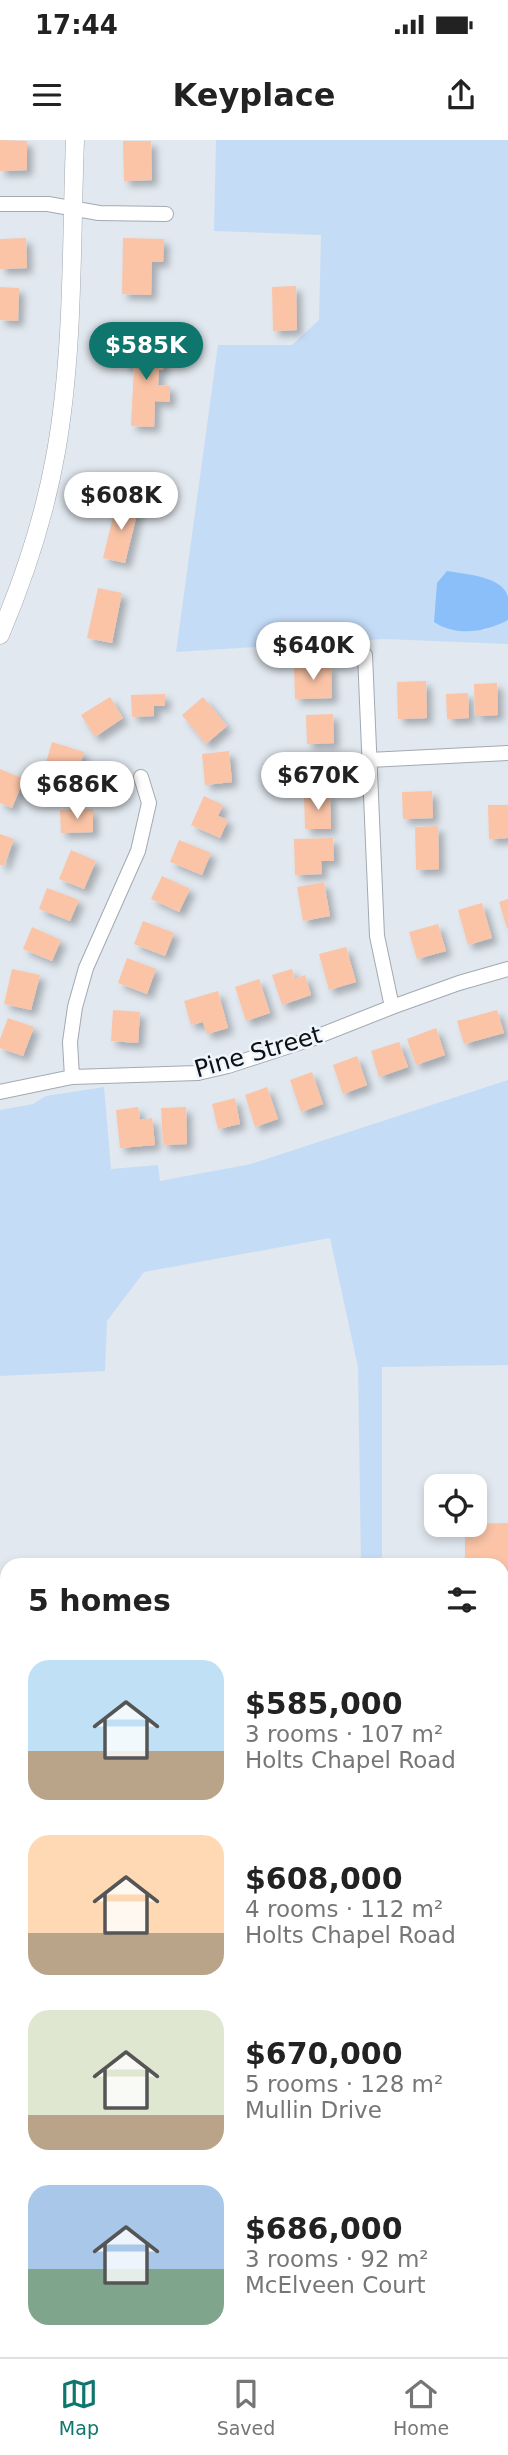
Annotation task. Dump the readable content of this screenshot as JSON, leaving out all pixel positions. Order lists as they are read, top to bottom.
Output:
{
  "streets": {
    "street": ["Pine Street"]
  },
  "page": {
    "status": "17:44",
    "header": "Keyplace",
    "price": [
      "$585K",
      "$608K",
      "$640K",
      "$670K",
      "$686K"
    ],
    "heading": "5 homes",
    "list": [
      {
        "name": "$585,000",
        "note": "3 rooms · 107 m² · Holts Chapel Road"
      },
      {
        "name": "$608,000",
        "note": "4 rooms · 112 m² · Holts Chapel Road"
      },
      {
        "name": "$670,000",
        "note": "5 rooms · 128 m² · Mullin Drive"
      },
      {
        "name": "$686,000",
        "note": "3 rooms · 92 m² · McElveen Court"
      }
    ],
    "tabs": ["Map", "Saved", "Home"]
  }
}
